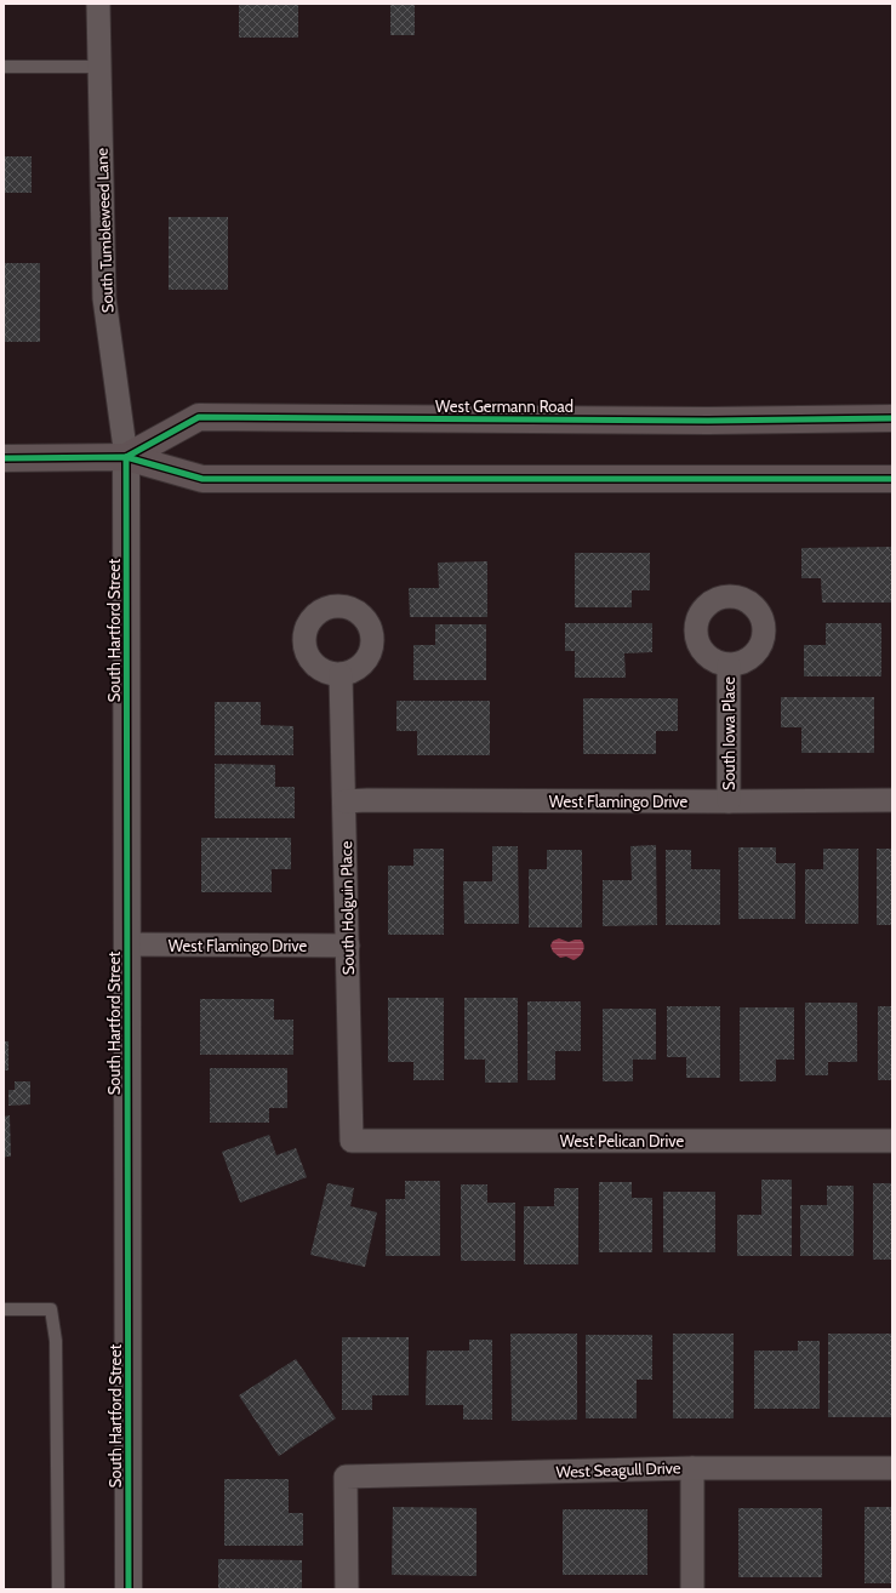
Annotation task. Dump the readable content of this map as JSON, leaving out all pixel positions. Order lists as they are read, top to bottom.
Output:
{
  "streets": {
    "main road": ["West Germann Road"],
    "street": [
      "South Tumbleweed Lane",
      "South Hartford Street",
      "South Iowa Place",
      "West Flamingo Drive",
      "South Holguin Place",
      "West Pelican Drive",
      "West Seagull Drive"
    ]
  },
  "crossings": [
    ["South Tumbleweed Lane", "West Germann Road"],
    ["South Tumbleweed Lane", "South Hartford Street"],
    ["West Germann Road", "South Hartford Street"],
    ["South Hartford Street", "West Flamingo Drive"],
    ["South Iowa Place", "West Flamingo Drive"],
    ["West Flamingo Drive", "South Holguin Place"],
    ["South Holguin Place", "West Pelican Drive"]
  ]
}
